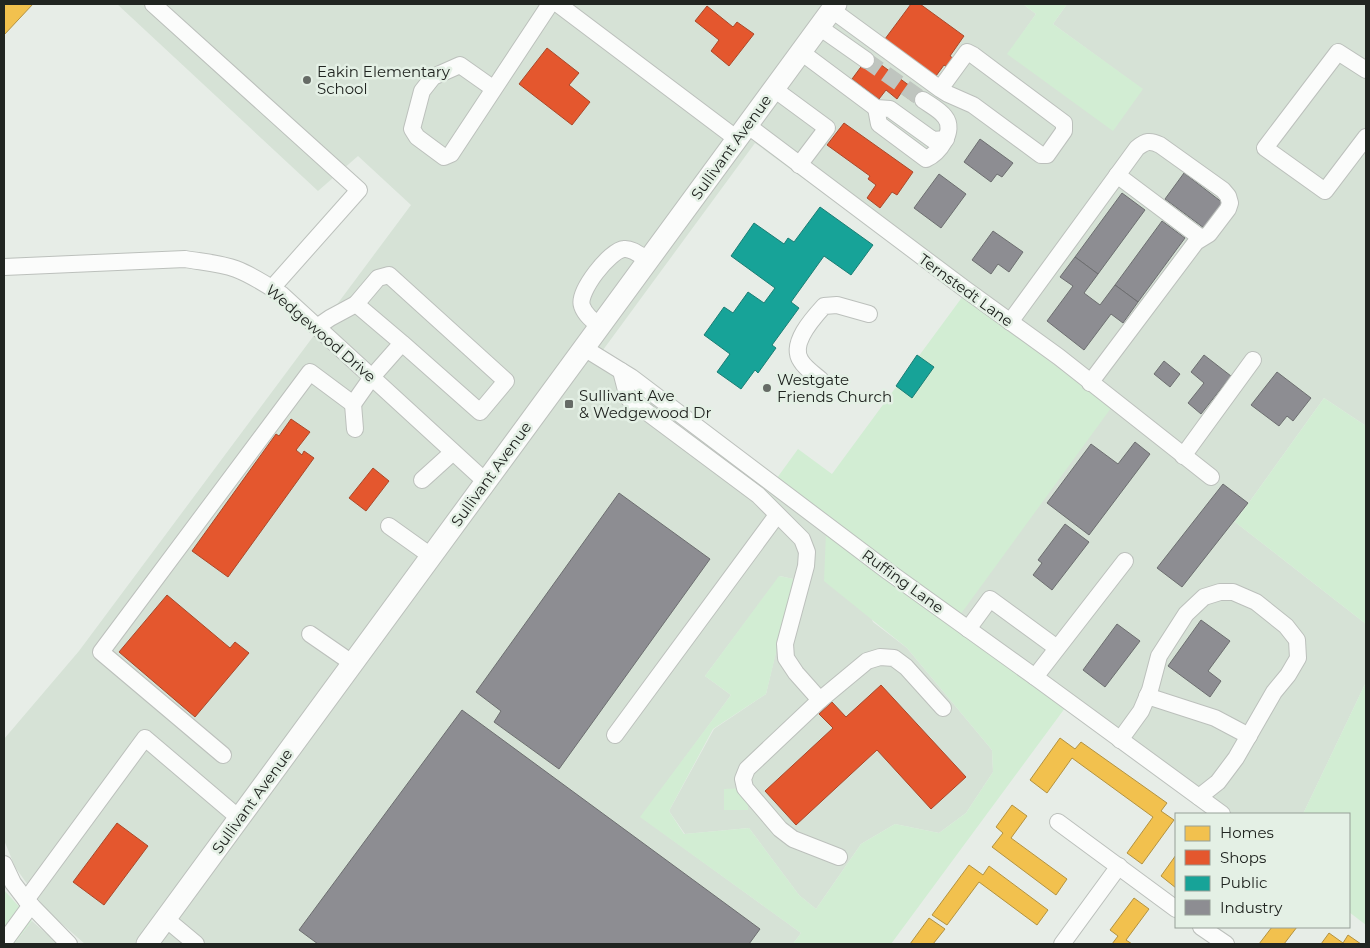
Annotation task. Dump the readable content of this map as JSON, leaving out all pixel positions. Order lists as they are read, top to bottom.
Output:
{
  "streets": {
    "main road": ["Sullivant Avenue"],
    "street": ["Ternstedt Lane", "Wedgewood Drive", "Ruffing Lane"]
  },
  "crossings": [
    ["Sullivant Avenue", "Ternstedt Lane"],
    ["Sullivant Avenue", "Wedgewood Drive"],
    ["Sullivant Avenue", "Ruffing Lane"]
  ],
  "places": {
    "other": ["Eakin Elementary School", "Westgate Friends Church"],
    "transit": ["Sullivant Ave & Wedgewood Dr"]
  },
  "legend": [
    "Homes",
    "Shops",
    "Public",
    "Industry"
  ]
}
